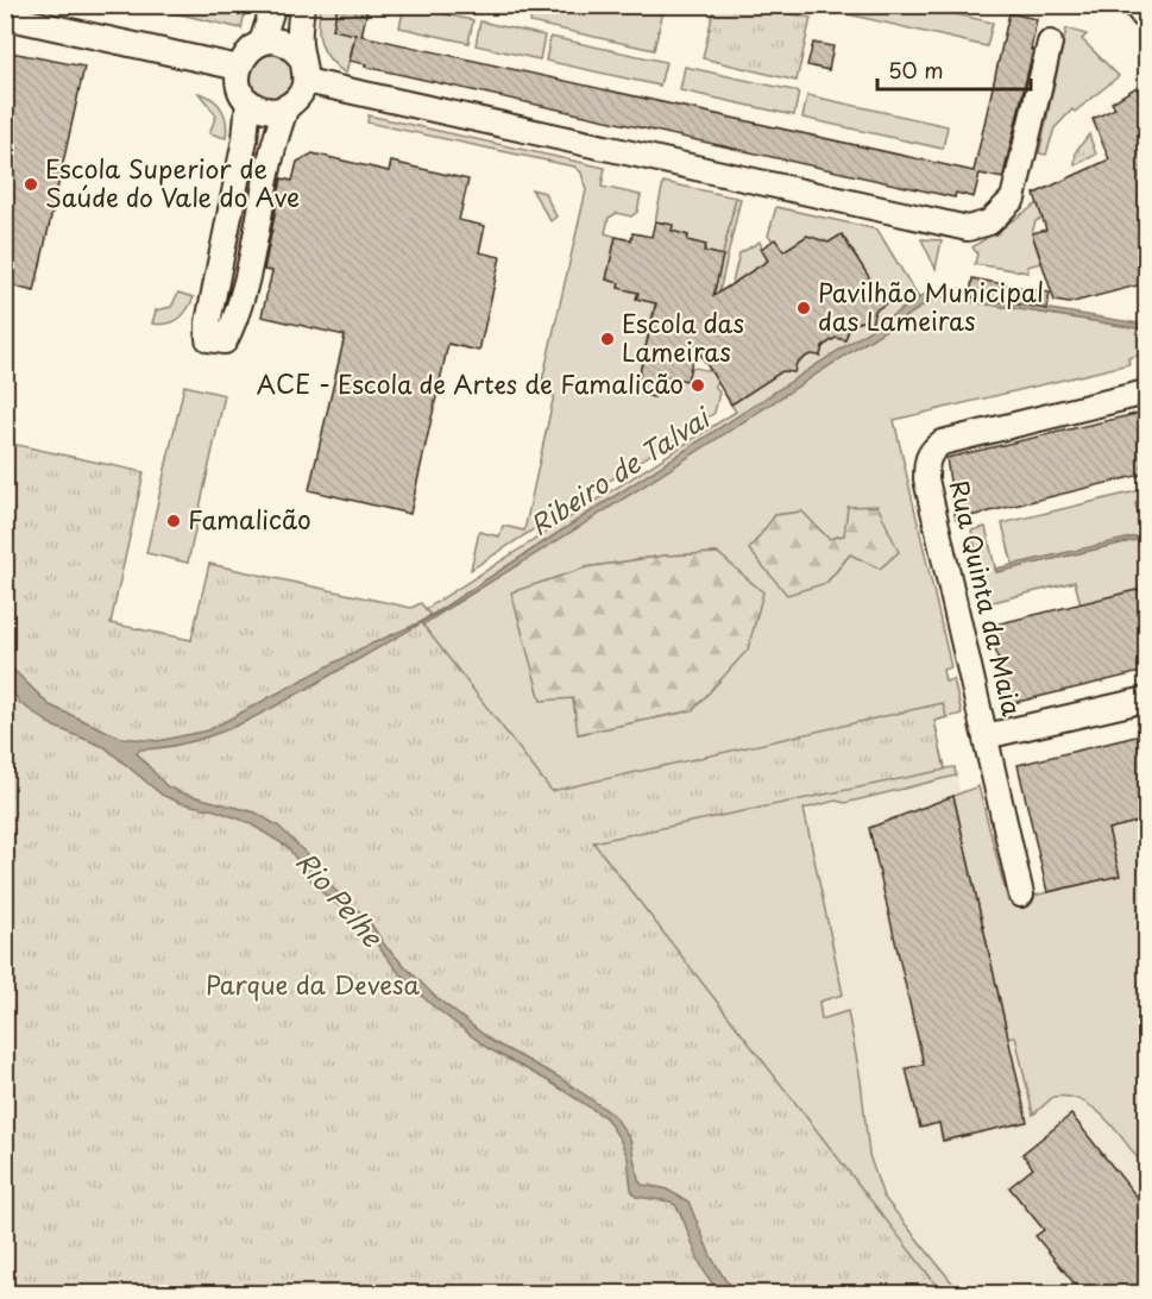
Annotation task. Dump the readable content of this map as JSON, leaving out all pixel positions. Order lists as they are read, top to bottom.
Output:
{
  "streets": {
    "street": ["Rua Quinta da Maia"]
  },
  "water": ["Ribeiro de Talvai", "Rio Pelhe"],
  "parks": ["Parque da Devesa"],
  "places": [
    "Escola Superior de Saúde do Vale do Ave",
    "Pavilhão Municipal das Lameiras",
    "Escola das Lameiras",
    "ACE - Escola de Artes de Famalicão",
    "Famalicão"
  ],
  "scale_bar": "50 m"
}
